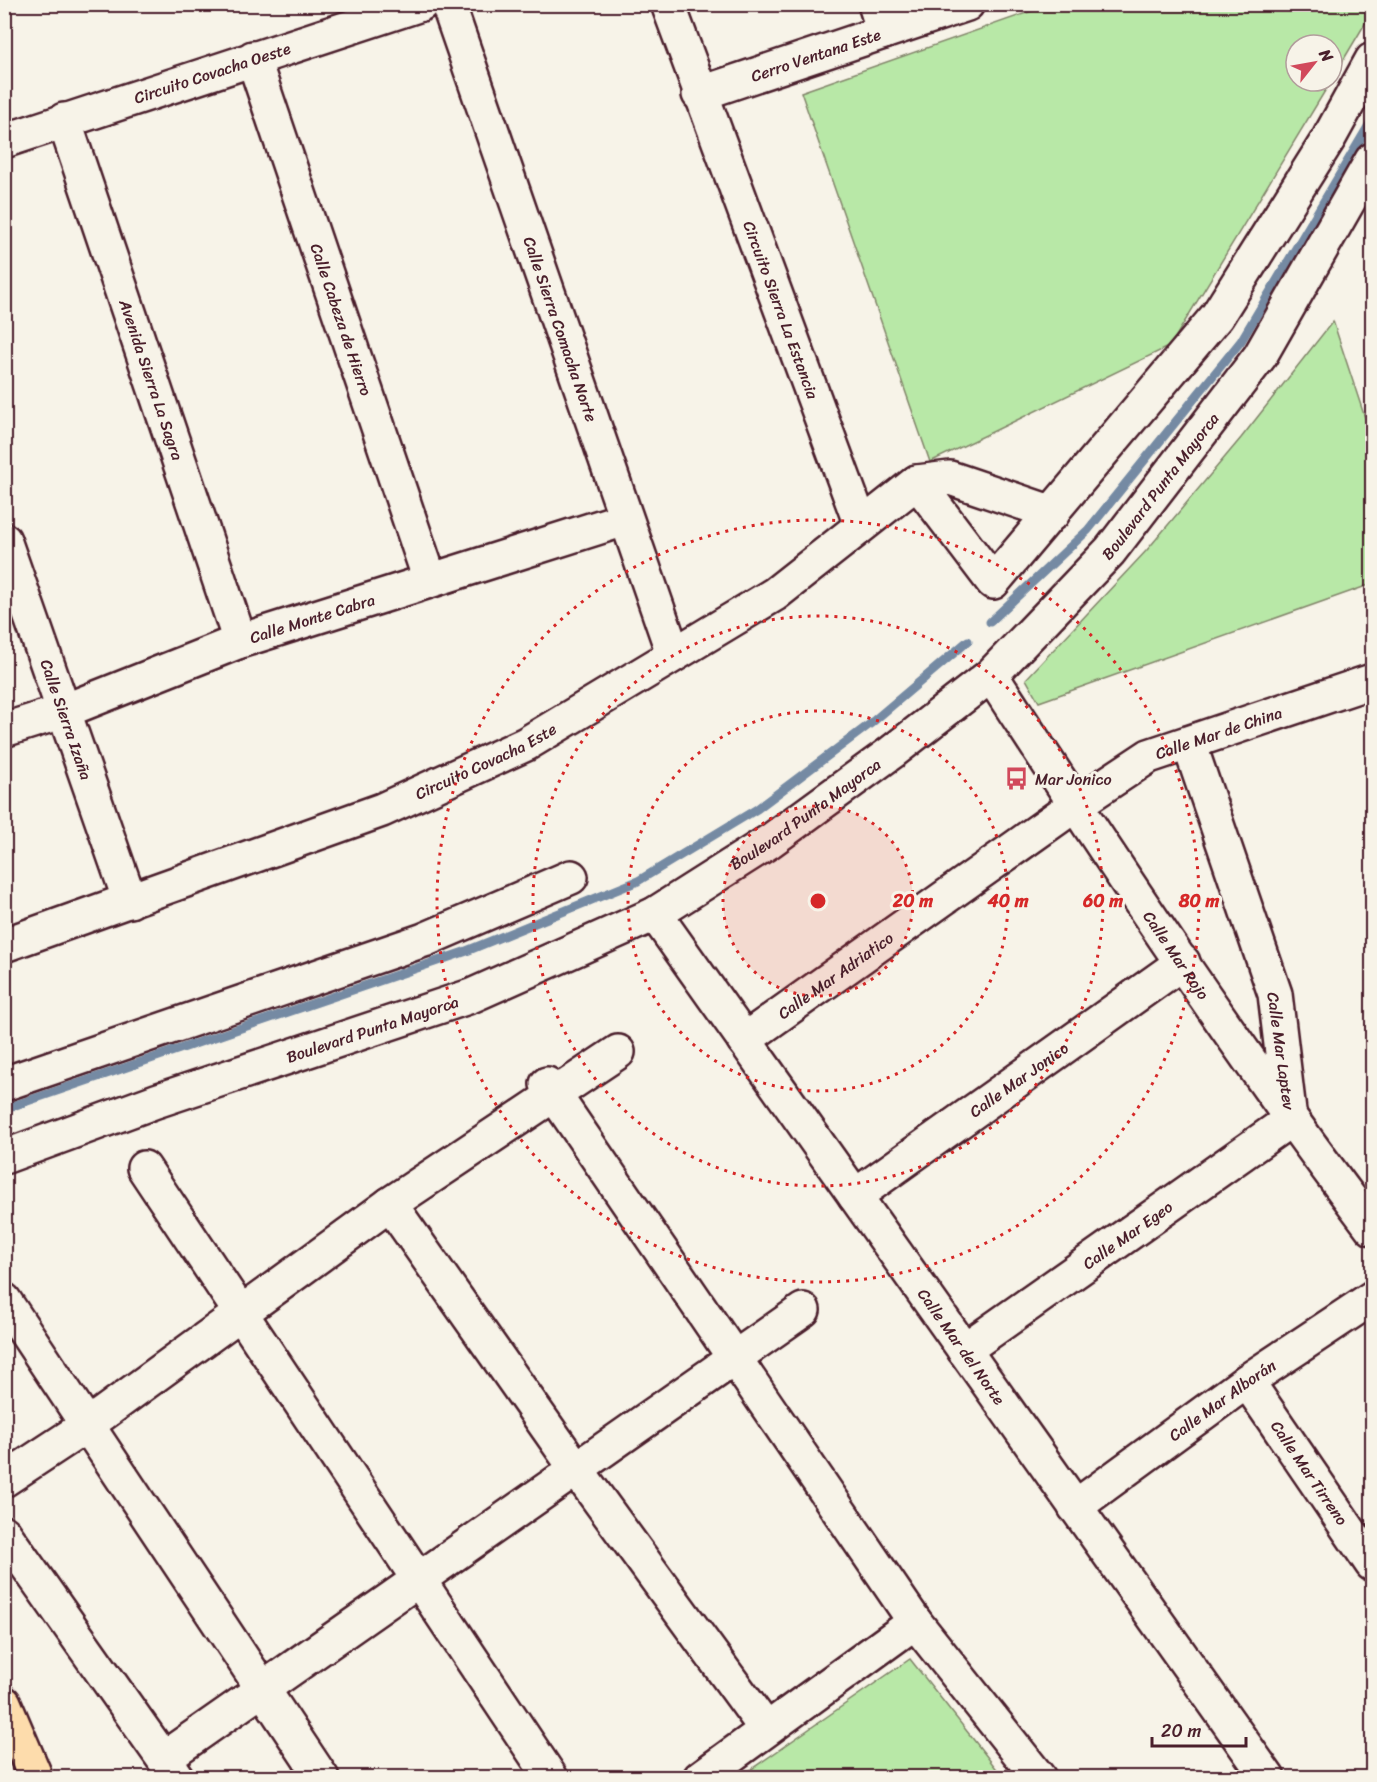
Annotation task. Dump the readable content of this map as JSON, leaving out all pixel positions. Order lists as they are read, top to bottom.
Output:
{
  "streets": {
    "street": [
      "Cerro Ventana Este",
      "Circuito Covacha Oeste",
      "Circuito Sierra La Estancia",
      "Calle Cabeza de Hierro",
      "Calle Sierra Comacha Norte",
      "Avenida Sierra La Sagra",
      "Boulevard Punta Mayorca",
      "Calle Monte Cabra",
      "Calle Sierra Izaña",
      "Calle Mar de China",
      "Circuito Covacha Este",
      "Calle Mar Rojo",
      "Calle Mar Adriatico",
      "Calle Mar Laptev",
      "Calle Mar Jonico",
      "Calle Mar Egeo",
      "Calle Mar del Norte",
      "Calle Mar Alborán",
      "Calle Mar Tirreno"
    ]
  },
  "crossings": [
    ["Cerro Ventana Este", "Circuito Sierra La Estancia"],
    ["Circuito Covacha Oeste", "Calle Cabeza de Hierro"],
    ["Circuito Covacha Oeste", "Avenida Sierra La Sagra"],
    ["Circuito Sierra La Estancia", "Circuito Covacha Este"],
    ["Calle Cabeza de Hierro", "Calle Monte Cabra"],
    ["Calle Sierra Comacha Norte", "Calle Monte Cabra"],
    ["Calle Sierra Comacha Norte", "Circuito Covacha Este"],
    ["Avenida Sierra La Sagra", "Calle Monte Cabra"],
    ["Boulevard Punta Mayorca", "Calle Mar Rojo"],
    ["Boulevard Punta Mayorca", "Calle Mar del Norte"],
    ["Calle Monte Cabra", "Calle Sierra Izaña"],
    ["Calle Sierra Izaña", "Circuito Covacha Este"],
    ["Calle Mar de China", "Calle Mar Rojo"],
    ["Calle Mar de China", "Calle Mar Adriatico"],
    ["Calle Mar de China", "Calle Mar Laptev"],
    ["Calle Mar Rojo", "Calle Mar Adriatico"],
    ["Calle Mar Rojo", "Calle Mar Laptev"],
    ["Calle Mar Rojo", "Calle Mar Jonico"],
    ["Calle Mar Rojo", "Calle Mar Egeo"],
    ["Calle Mar Adriatico", "Calle Mar del Norte"],
    ["Calle Mar Laptev", "Calle Mar Egeo"],
    ["Calle Mar Jonico", "Calle Mar del Norte"],
    ["Calle Mar Egeo", "Calle Mar del Norte"],
    ["Calle Mar del Norte", "Calle Mar Alborán"],
    ["Calle Mar Alborán", "Calle Mar Tirreno"]
  ],
  "places": {
    "bus stop": ["Mar Jonico"]
  },
  "scale_bar": "20 m",
  "north": "top right",
  "rings": [
    "20 m",
    "40 m",
    "60 m",
    "80 m"
  ]
}
